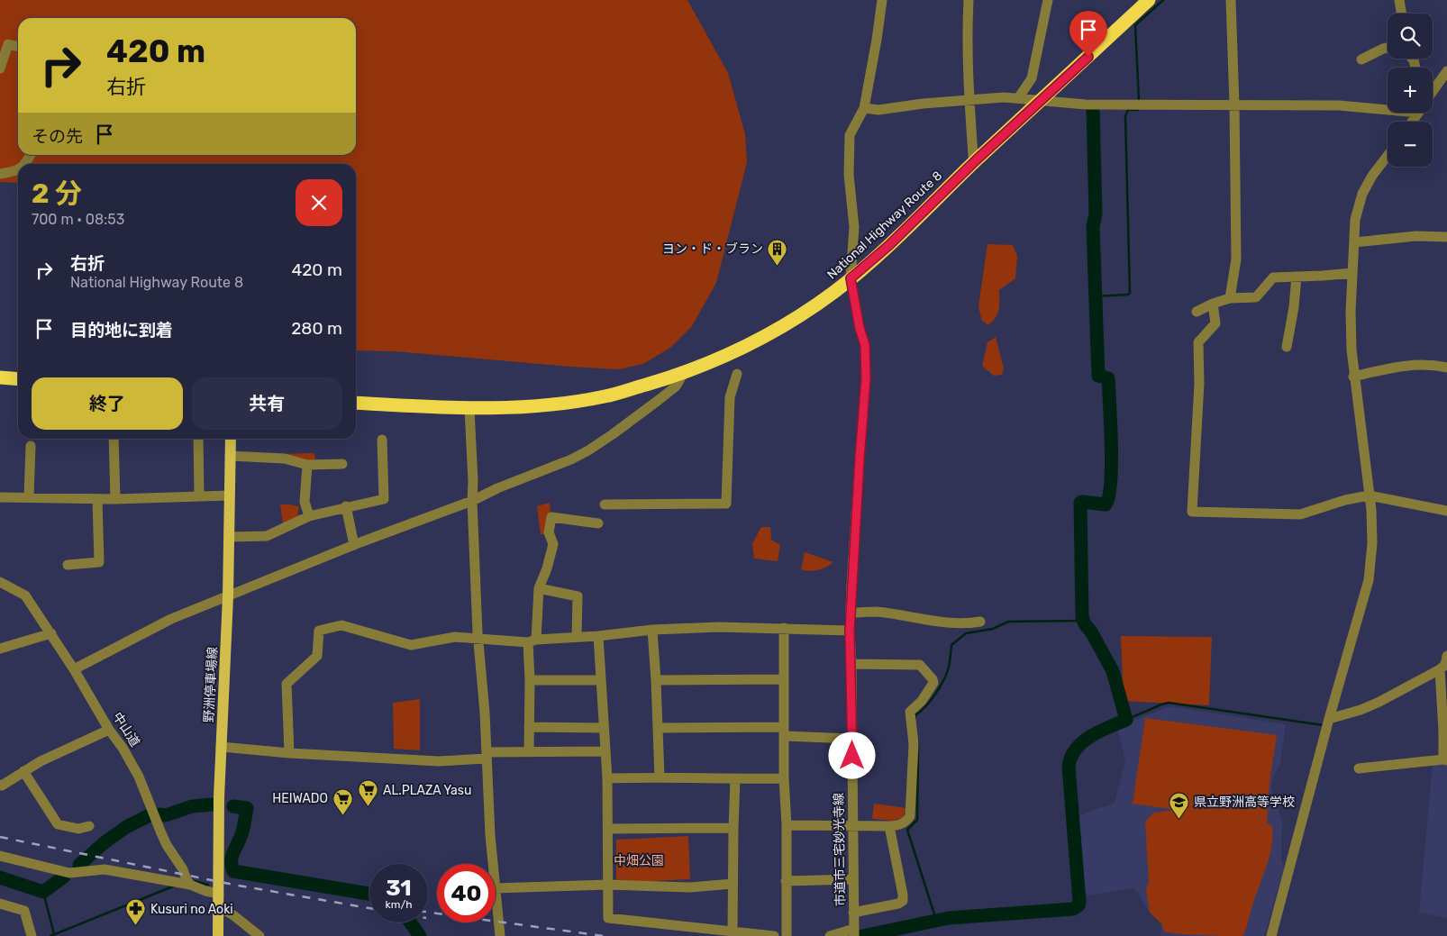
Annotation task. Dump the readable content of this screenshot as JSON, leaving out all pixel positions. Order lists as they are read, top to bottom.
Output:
{
  "streets": {
    "highway": ["National Highway Route 8"],
    "main road": ["野洲停車場線"],
    "street": ["中山道", "市道市三宅妙光寺線"]
  },
  "crossings": [
    ["National Highway Route 8", "市道市三宅妙光寺線"]
  ],
  "parks": ["中畑公園"],
  "places": {
    "building": ["ヨン・ド・ブラン"],
    "supermarket": ["AL.PLAZA Yasu", "HEIWADO"],
    "school or university": ["県立野洲高等学校"],
    "pharmacy": ["Kusuri no Aoki"]
  },
  "page": {
    "map_buttons": ["+", "−"],
    "turn": ["420 m", "右折"],
    "then": "その先",
    "heading": ["2 分", "700 m · 08:53"],
    "list": [
      {
        "name": "右折",
        "note": "National Highway Route 8",
        "value": "420 m"
      },
      {
        "name": "目的地に到着",
        "value": "280 m"
      }
    ],
    "buttons": ["終了", "共有"],
    "speed": "31 km/h",
    "limit": "40"
  }
}
